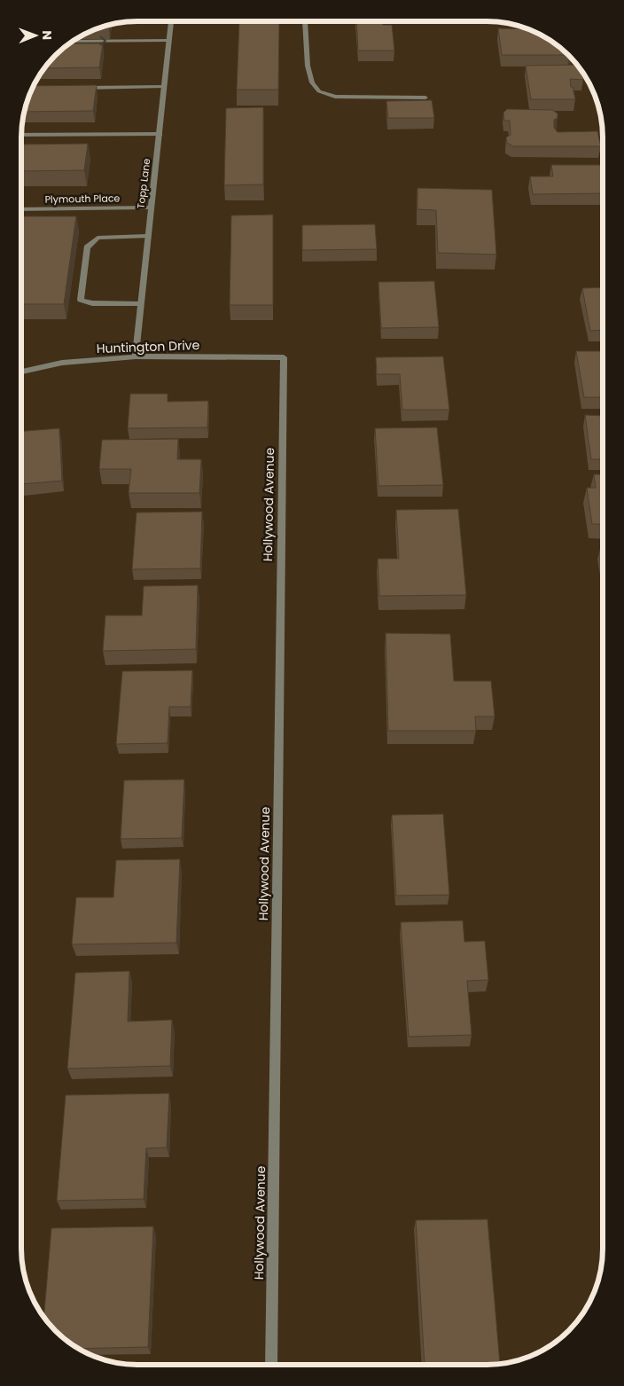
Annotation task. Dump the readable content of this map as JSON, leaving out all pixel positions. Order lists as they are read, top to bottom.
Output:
{
  "streets": {
    "street": [
      "Topp Lane",
      "Plymouth Place",
      "Huntington Drive",
      "Hollywood Avenue"
    ]
  },
  "crossings": [
    ["Topp Lane", "Plymouth Place"],
    ["Topp Lane", "Huntington Drive"],
    ["Huntington Drive", "Hollywood Avenue"]
  ],
  "north": "right"
}
